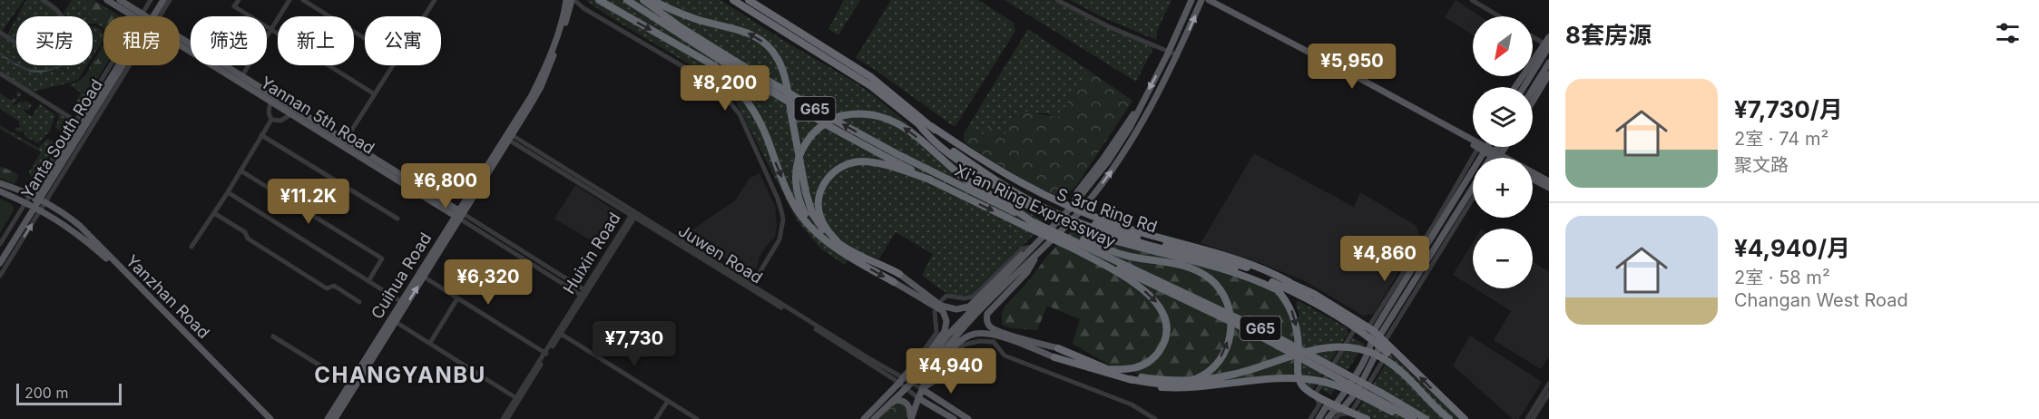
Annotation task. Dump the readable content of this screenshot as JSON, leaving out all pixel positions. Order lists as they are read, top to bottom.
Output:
{
  "streets": {
    "highway": ["G65", "Xi'an Ring Expressway", "S 3rd Ring Rd"],
    "main road": [
      "Yannan 5th Road",
      "Yanta South Road",
      "Cuihua Road",
      "Yanzhan Road"
    ],
    "street": ["Huixin Road", "Juwen Road"]
  },
  "crossings": [
    ["G65", "Xi'an Ring Expressway"],
    ["Yannan 5th Road", "Huixin Road"],
    ["Yannan 5th Road", "Cuihua Road"],
    ["Yanta South Road", "Yanzhan Road"],
    ["Huixin Road", "Juwen Road"],
    ["Juwen Road", "Cuihua Road"]
  ],
  "districts": ["CHANGYANBU"],
  "scale_bar": "200 m",
  "north": "bottom left",
  "page": {
    "heading": "8套房源",
    "map_buttons": ["+", "−"],
    "chip": [
      "买房",
      "租房",
      "筛选",
      "新上",
      "公寓"
    ],
    "price": [
      "¥5,950",
      "¥8,200",
      "¥6,800",
      "¥11.2K",
      "¥4,860",
      "¥6,320",
      "¥7,730",
      "¥4,940"
    ],
    "list": [
      {
        "name": "¥7,730/月",
        "note": "2室 · 74 m² · 聚文路"
      },
      {
        "name": "¥4,940/月",
        "note": "2室 · 58 m² · Changan West Road"
      }
    ],
    "scale": "200 m"
  }
}
